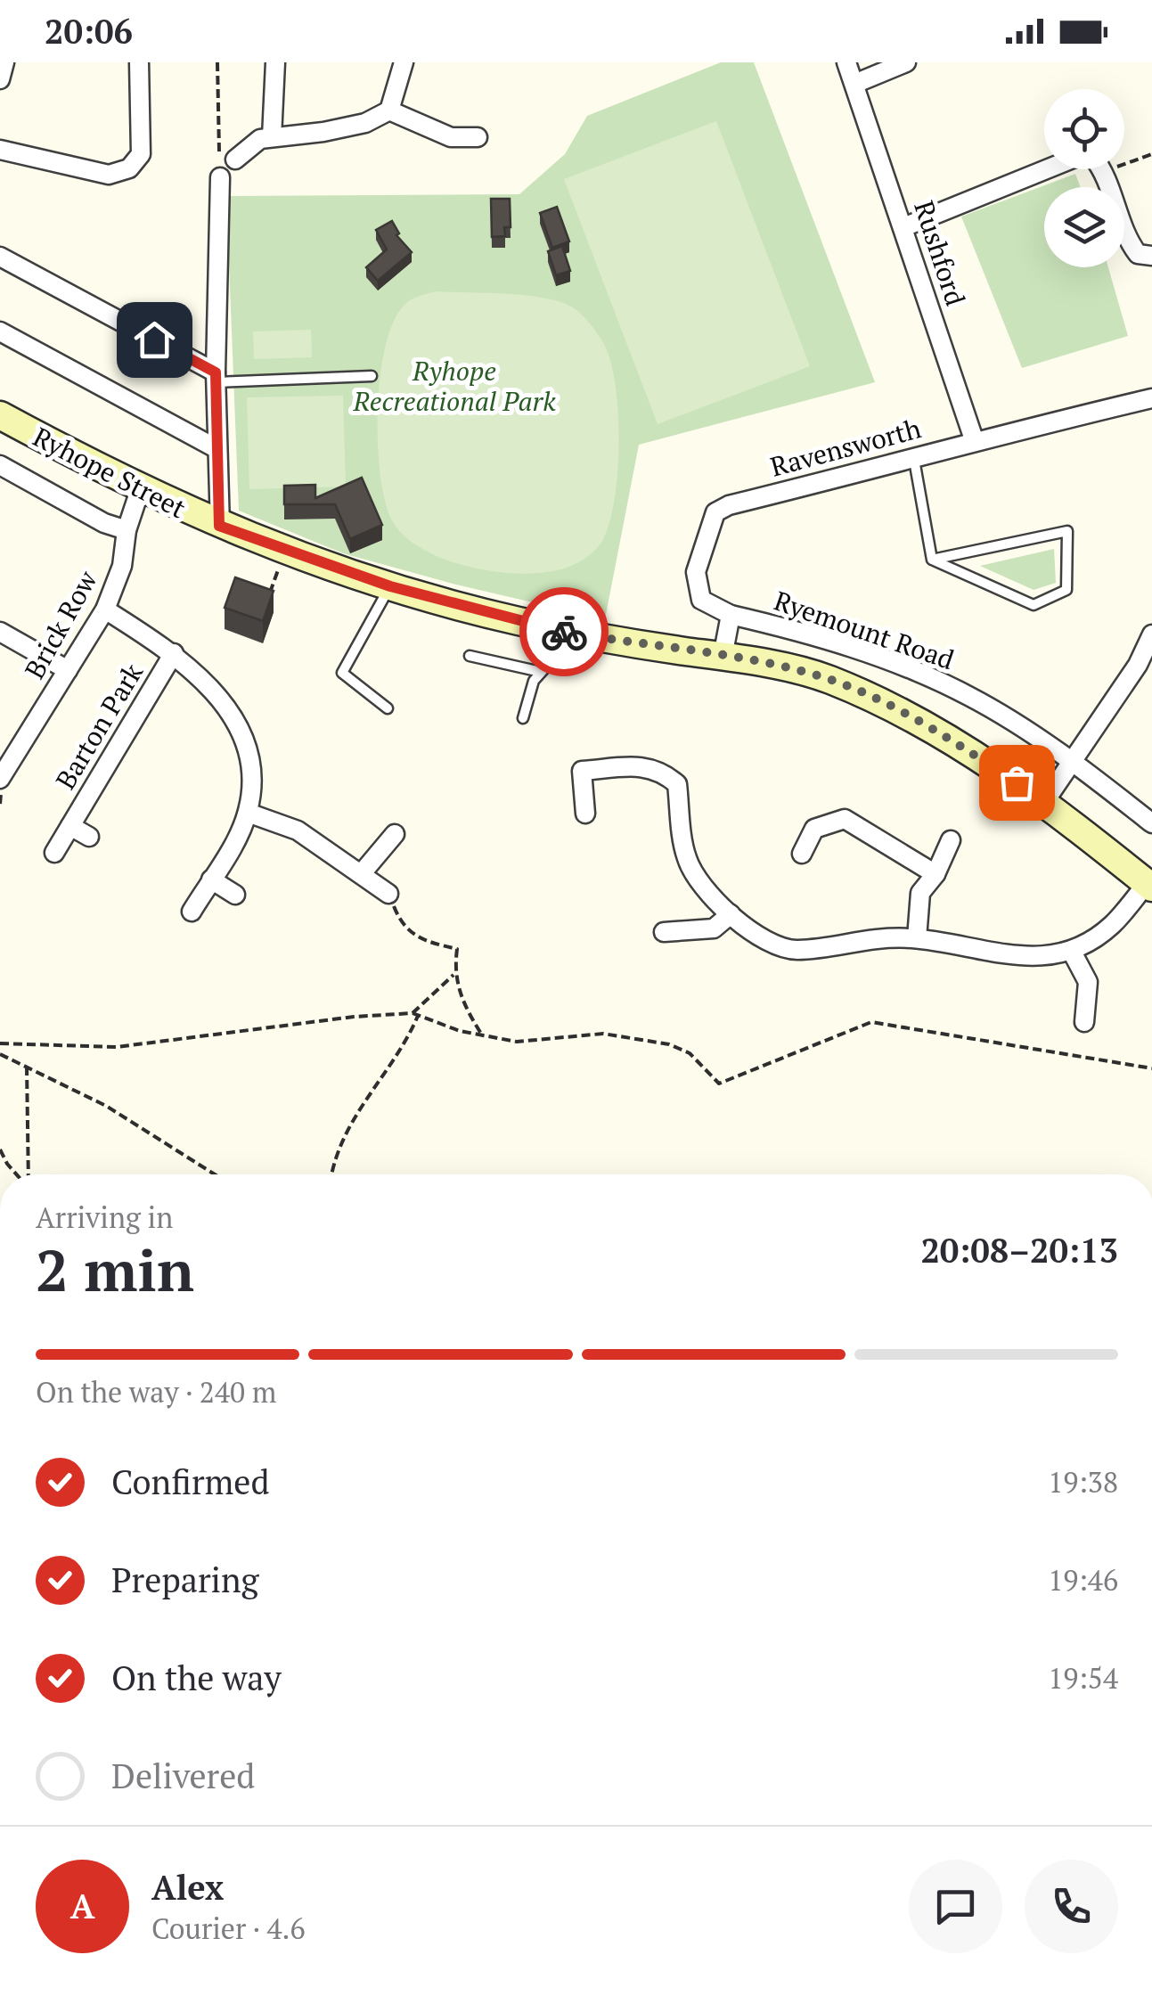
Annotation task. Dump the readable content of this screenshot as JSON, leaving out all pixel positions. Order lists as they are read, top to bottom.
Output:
{
  "streets": {
    "main road": ["Ryhope Street"],
    "street": [
      "Rushford",
      "Ravensworth",
      "Brick Row",
      "Ryemount Road",
      "Barton Park"
    ]
  },
  "crossings": [
    ["Rushford", "Ravensworth"],
    ["Ravensworth", "Ryemount Road"],
    ["Ryhope Street", "Brick Row"],
    ["Brick Row", "Barton Park"]
  ],
  "parks": ["Ryhope Recreational Park"],
  "page": {
    "status": "20:06",
    "heading": ["2 min", "Arriving in", "20:08–20:13"],
    "panel": ["Alex", "Courier · 4.6"],
    "bar": "On the way · 240 m",
    "list": [
      ["Confirmed", "19:38"],
      ["Preparing", "19:46"],
      ["On the way", "19:54"],
      "Delivered"
    ],
    "round": "A"
  }
}
